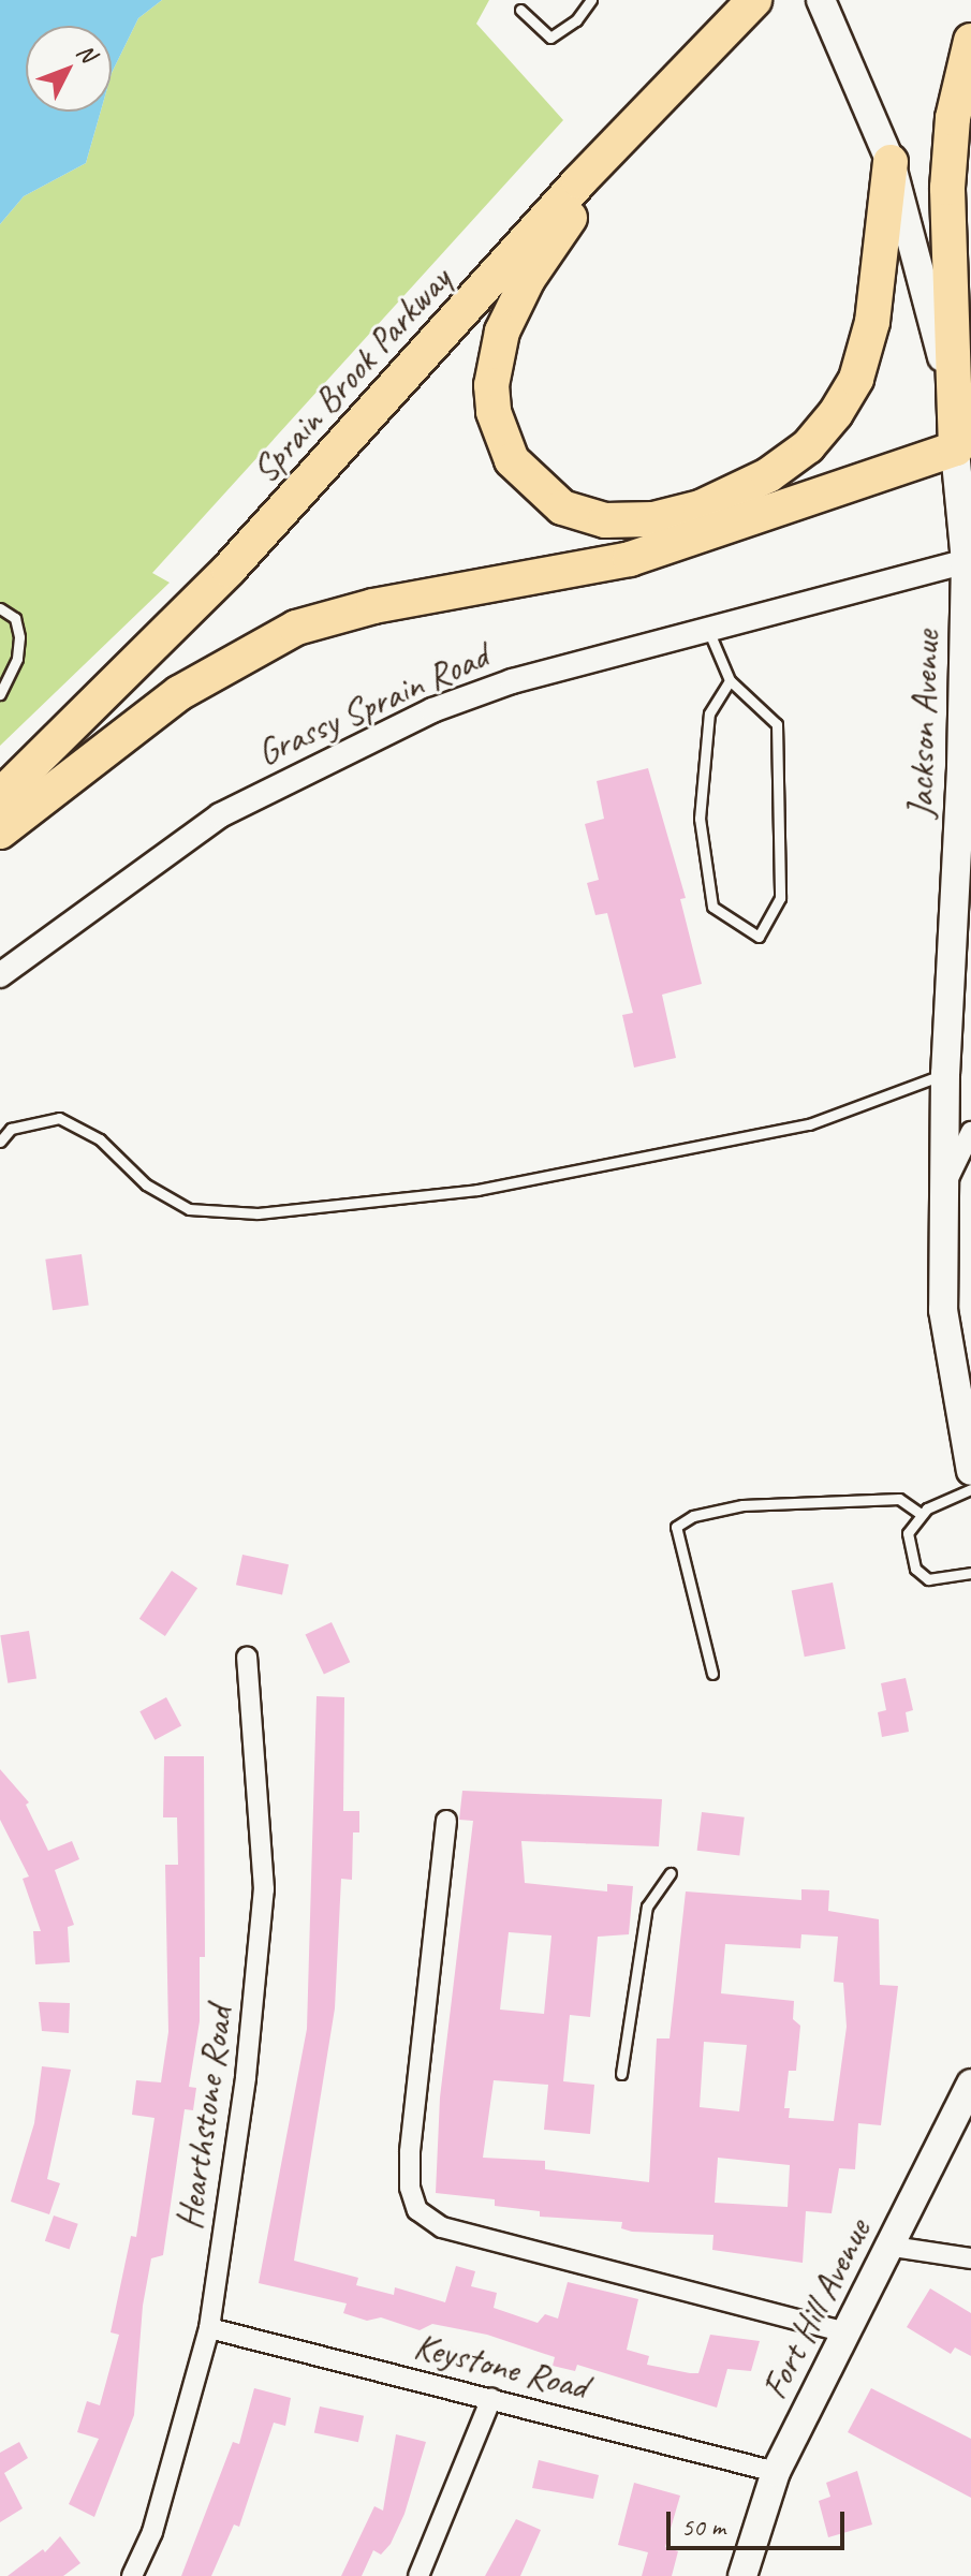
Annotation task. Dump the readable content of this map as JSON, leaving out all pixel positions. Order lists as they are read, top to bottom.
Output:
{
  "streets": {
    "highway": ["Sprain Brook Parkway"],
    "main road": ["Jackson Avenue", "Fort Hill Avenue"],
    "street": ["Grassy Sprain Road", "Hearthstone Road", "Keystone Road"]
  },
  "crossings": [
    ["Grassy Sprain Road", "Jackson Avenue"],
    ["Hearthstone Road", "Keystone Road"],
    ["Fort Hill Avenue", "Keystone Road"]
  ],
  "scale_bar": "50 m",
  "north": "top right"
}
